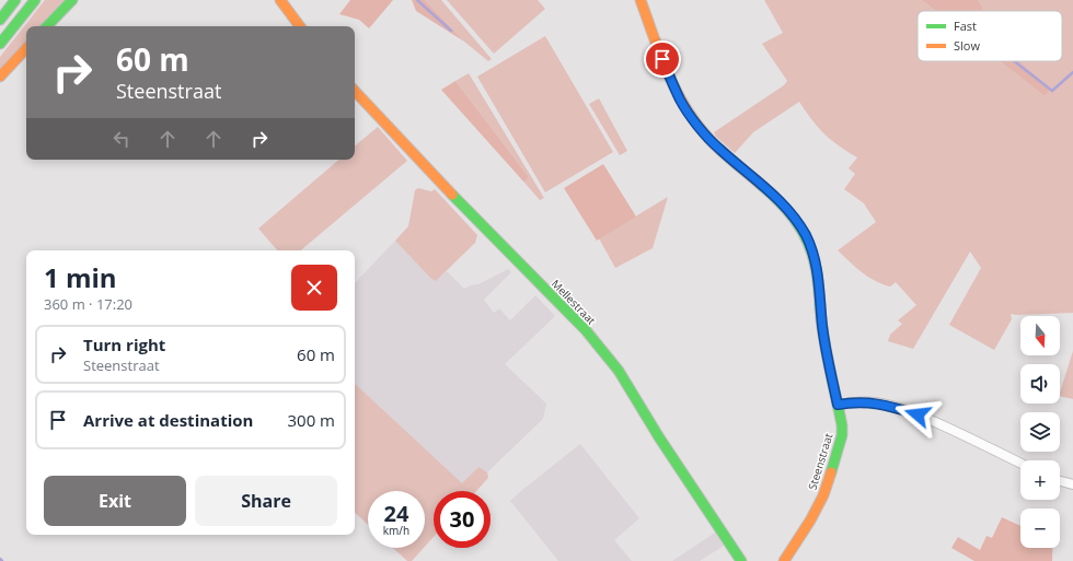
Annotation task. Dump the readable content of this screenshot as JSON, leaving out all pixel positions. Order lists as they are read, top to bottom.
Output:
{
  "streets": {
    "main road": ["Mellestraat", "Steenstraat"]
  },
  "legend": ["Fast", "Slow"],
  "north": "bottom",
  "page": {
    "turn": ["60 m", "Steenstraat"],
    "heading": ["1 min", "360 m · 17:20"],
    "map_buttons": ["+", "−"],
    "list": [
      {
        "name": "Turn right",
        "note": "Steenstraat",
        "value": "60 m"
      },
      {
        "name": "Arrive at destination",
        "value": "300 m"
      }
    ],
    "buttons": ["Exit", "Share"],
    "speed": "24 km/h",
    "limit": "30"
  }
}
